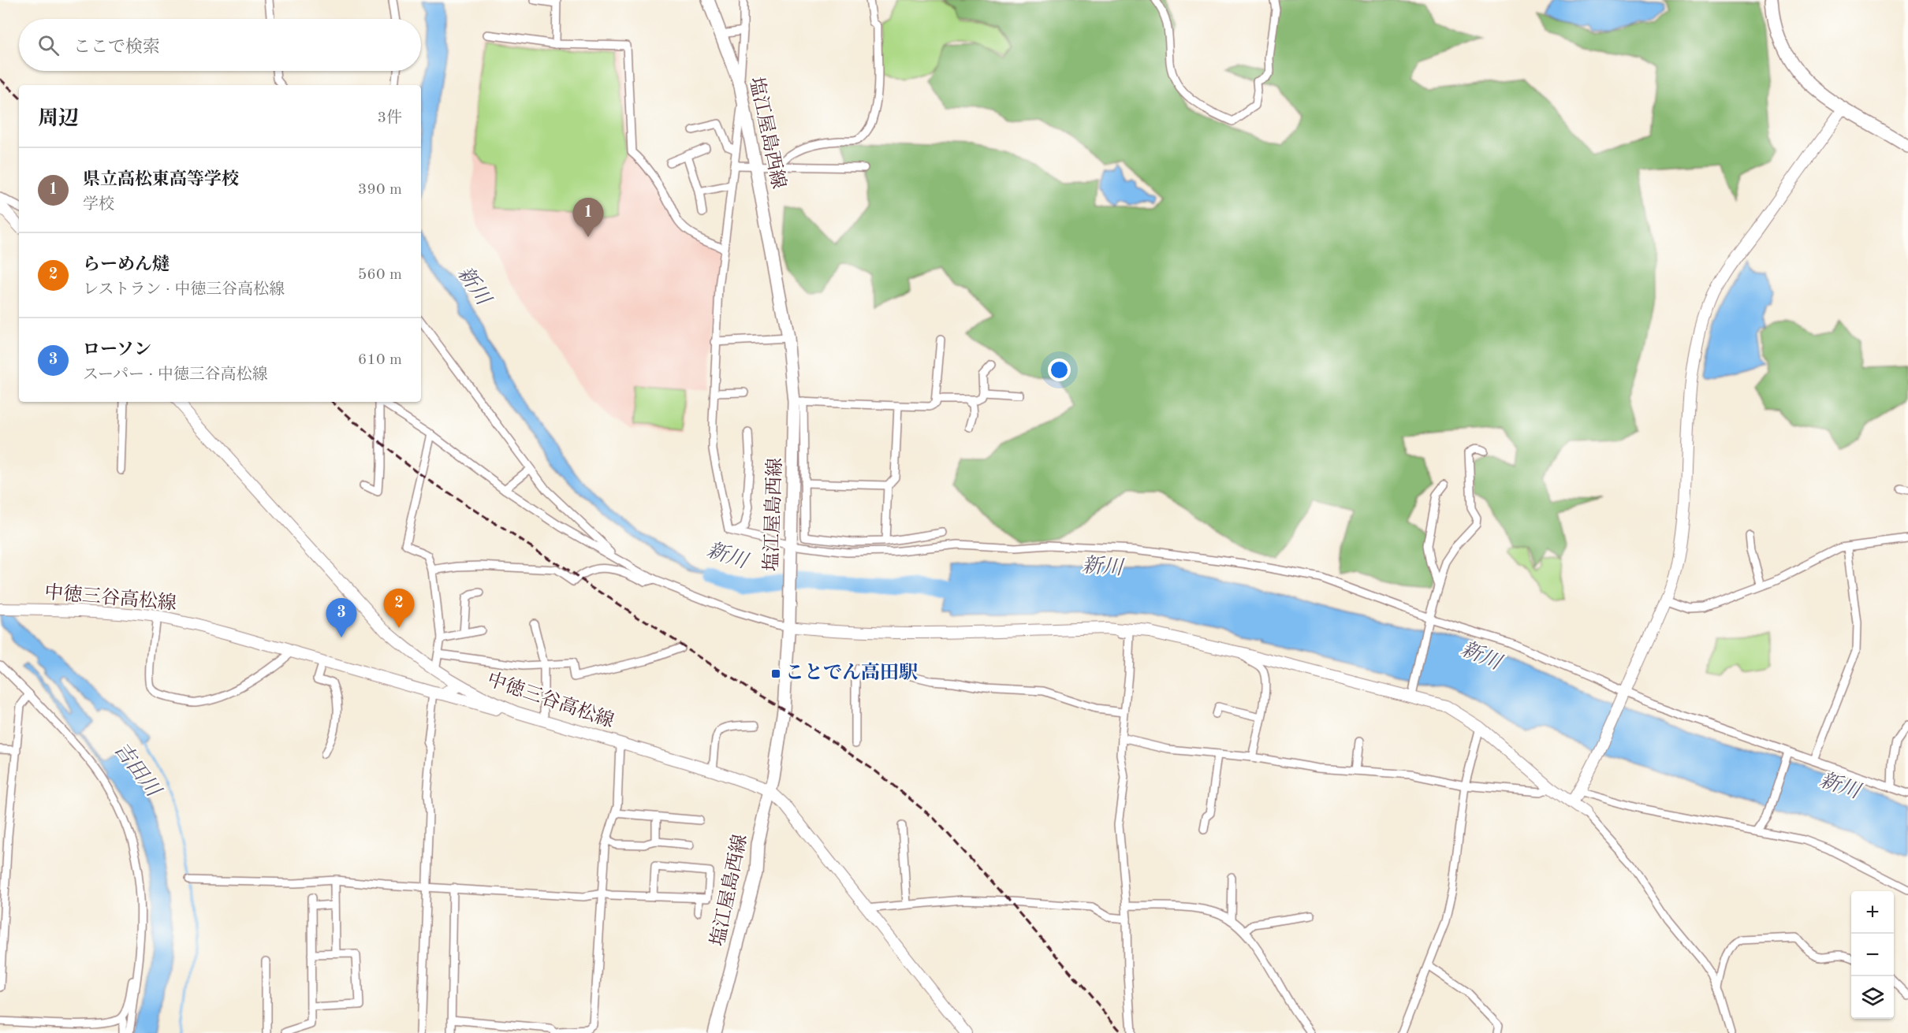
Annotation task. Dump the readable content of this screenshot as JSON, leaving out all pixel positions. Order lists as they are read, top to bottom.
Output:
{
  "streets": {
    "main road": ["塩江屋島西線"],
    "street": ["中徳三谷高松線"]
  },
  "crossings": [
    ["塩江屋島西線", "中徳三谷高松線"]
  ],
  "water": ["新川", "吉田川"],
  "places": {
    "transit": ["ことでん高田駅"]
  },
  "page": {
    "search": "ここで検索",
    "heading": ["周辺", "3件"],
    "list": [
      {
        "mark": "1",
        "name": "県立高松東高等学校",
        "note": "学校",
        "value": "390 m"
      },
      {
        "mark": "2",
        "name": "らーめん燵",
        "note": "レストラン · 中徳三谷高松線",
        "value": "560 m"
      },
      {
        "mark": "3",
        "name": "ローソン",
        "note": "スーパー · 中徳三谷高松線",
        "value": "610 m"
      }
    ],
    "pins": ["1", "2", "3"],
    "map_buttons": ["+", "−"]
  }
}
